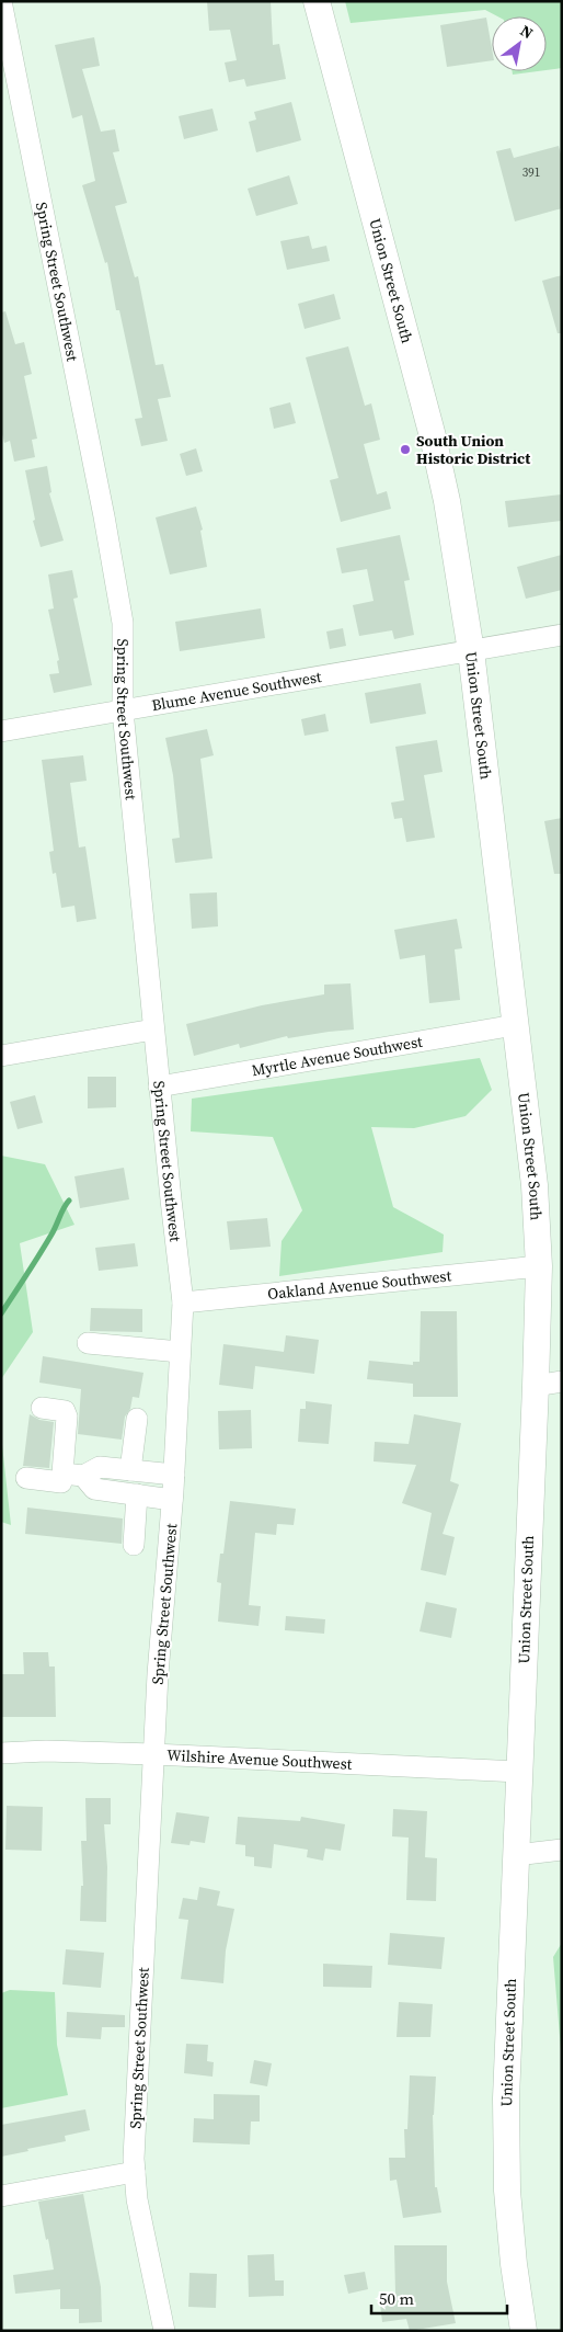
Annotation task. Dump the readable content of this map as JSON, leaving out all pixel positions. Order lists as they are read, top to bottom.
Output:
{
  "streets": {
    "main road": ["Union Street South"],
    "street": [
      "Spring Street Southwest",
      "Blume Avenue Southwest",
      "Myrtle Avenue Southwest",
      "Oakland Avenue Southwest",
      "Wilshire Avenue Southwest"
    ]
  },
  "crossings": [
    ["Union Street South", "Blume Avenue Southwest"],
    ["Union Street South", "Myrtle Avenue Southwest"],
    ["Union Street South", "Oakland Avenue Southwest"],
    ["Union Street South", "Wilshire Avenue Southwest"],
    ["Spring Street Southwest", "Blume Avenue Southwest"],
    ["Spring Street Southwest", "Myrtle Avenue Southwest"],
    ["Spring Street Southwest", "Oakland Avenue Southwest"],
    ["Spring Street Southwest", "Wilshire Avenue Southwest"]
  ],
  "places": ["South Union Historic District"],
  "house_numbers": ["391"],
  "scale_bar": "50 m",
  "north": "top right"
}
